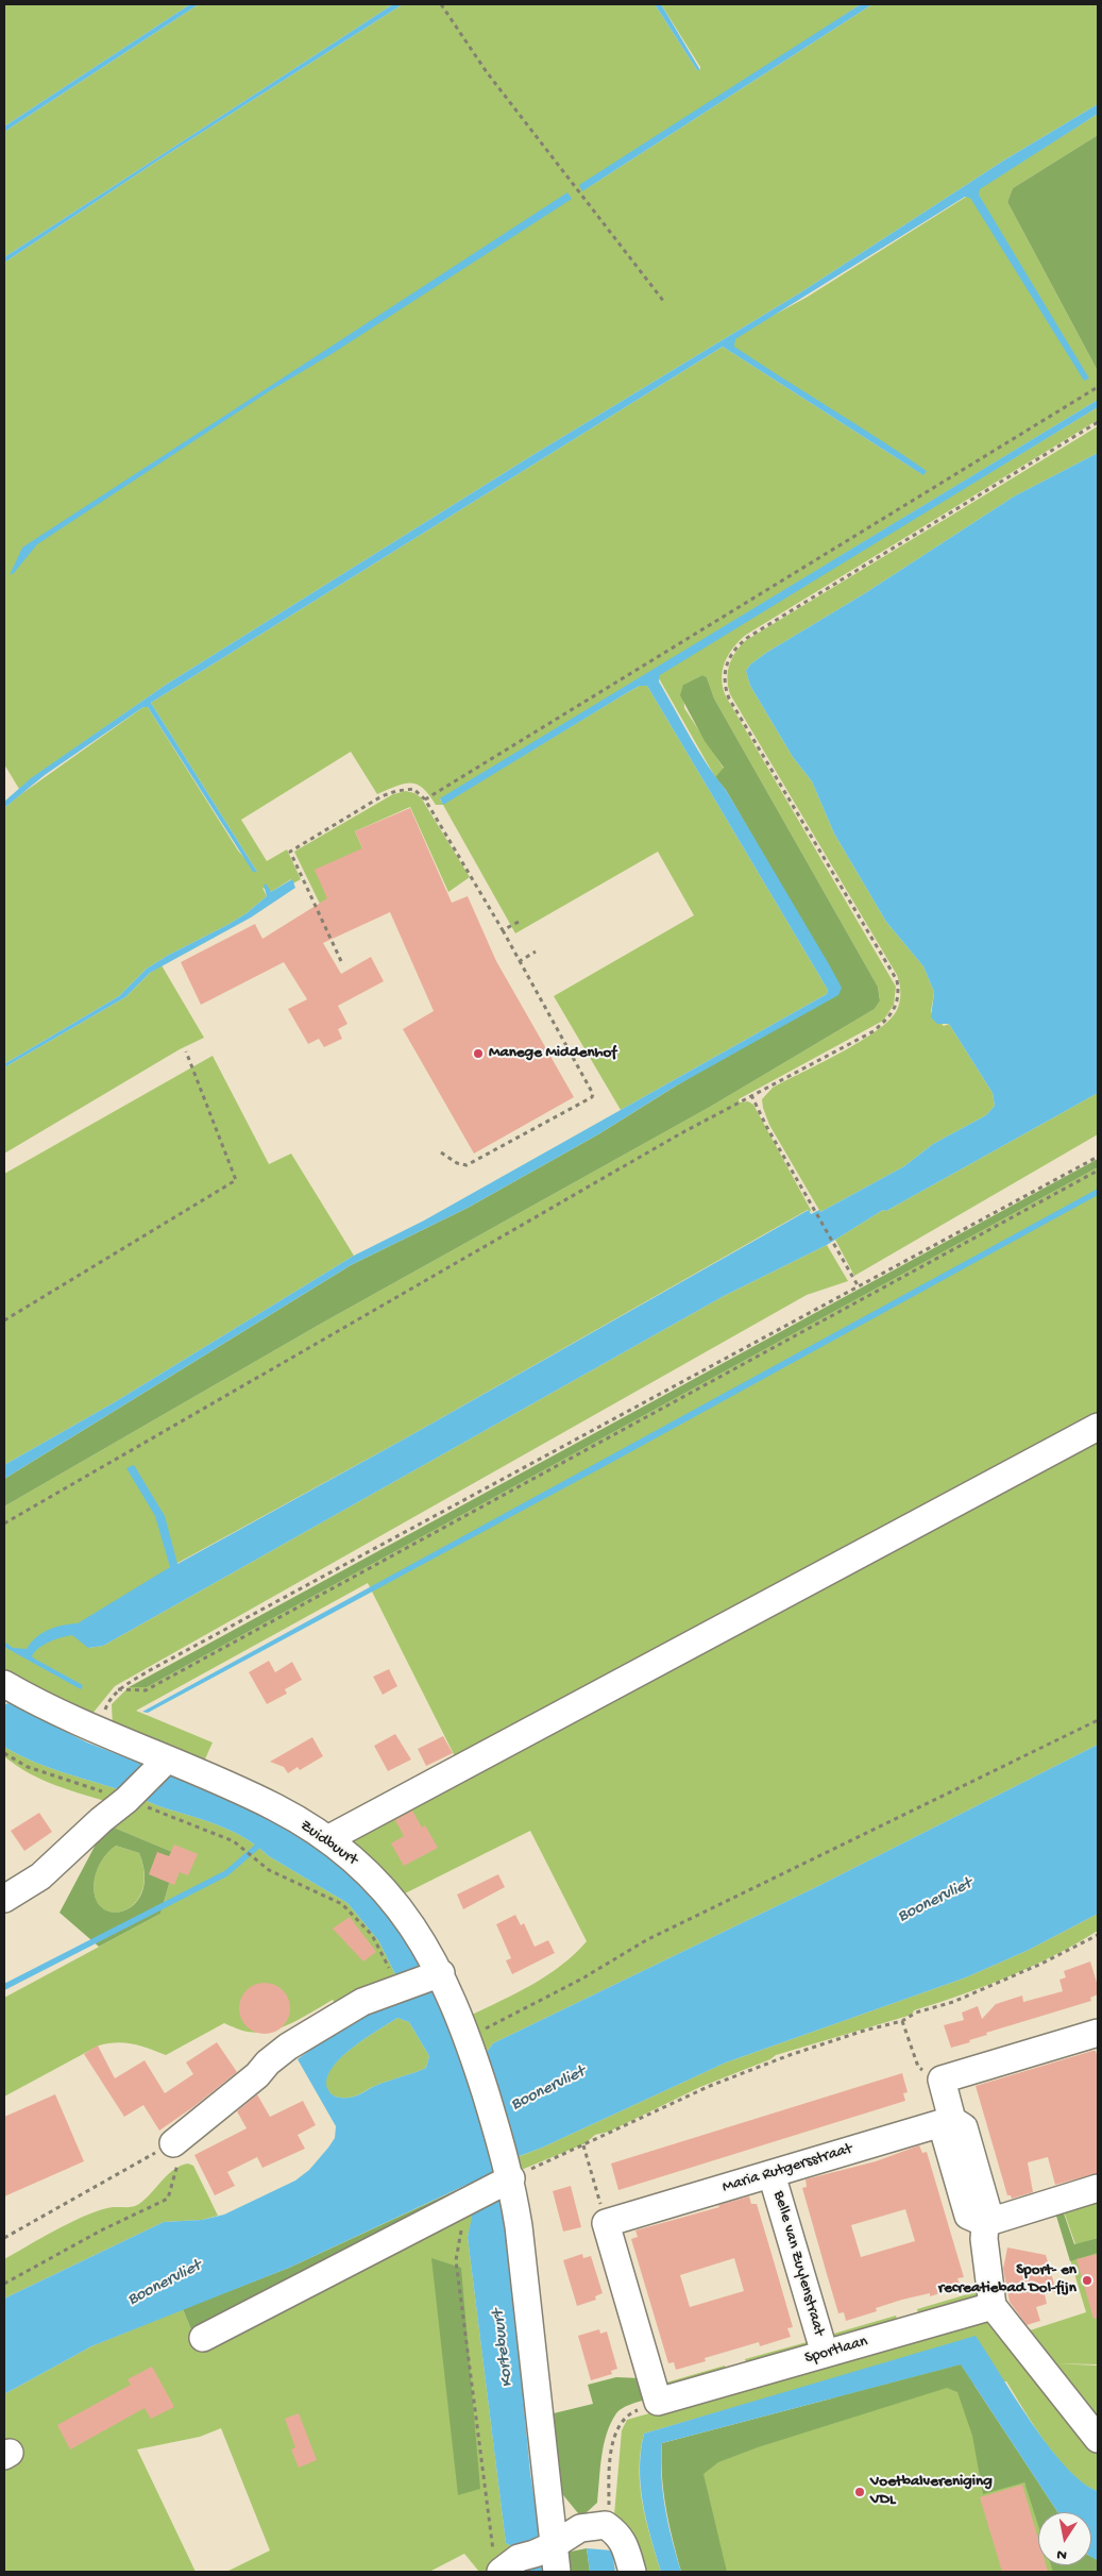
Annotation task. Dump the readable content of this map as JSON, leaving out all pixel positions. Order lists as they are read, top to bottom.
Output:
{
  "streets": {
    "street": [
      "Zuidbuurt",
      "Maria Rutgersstraat",
      "Belle van Zuylenstraat",
      "Sportlaan"
    ]
  },
  "crossings": [
    ["Maria Rutgersstraat", "Belle van Zuylenstraat"],
    ["Maria Rutgersstraat", "Sportlaan"],
    ["Belle van Zuylenstraat", "Sportlaan"]
  ],
  "water": ["Boonervliet", "Kortebuurt"],
  "places": ["Manege Middenhof", "Sport- en recreatiebad Dol-fijn", "Voetbalvereniging VDL"],
  "north": "bottom"
}
